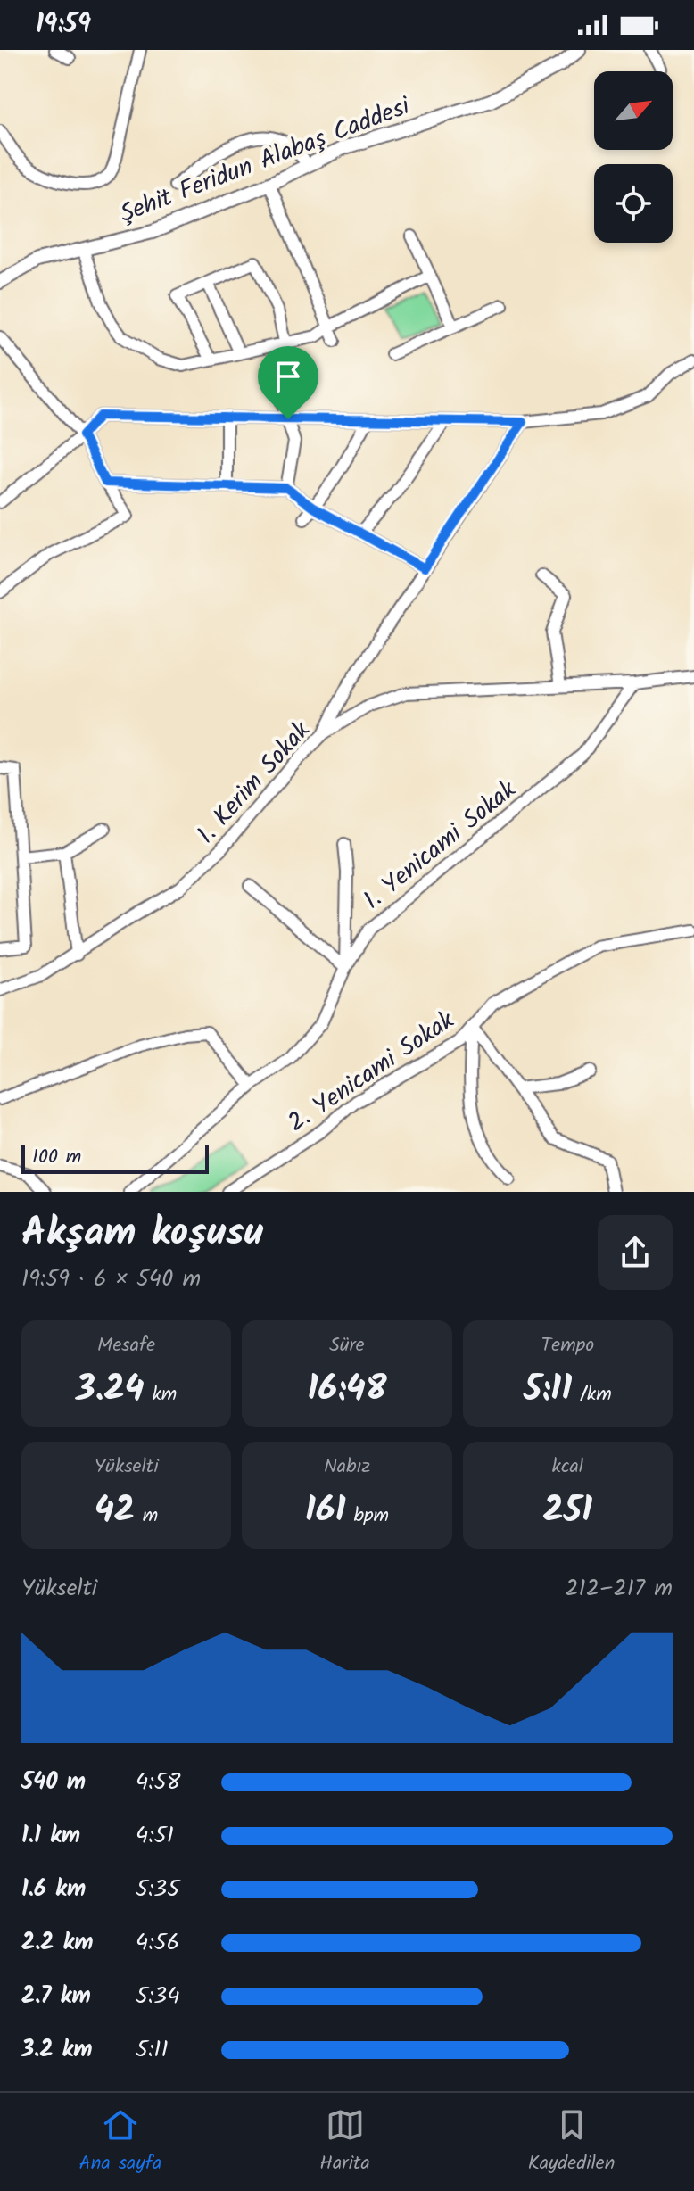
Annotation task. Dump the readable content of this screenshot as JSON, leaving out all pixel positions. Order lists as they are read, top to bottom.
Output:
{
  "streets": {
    "street": [
      "Şehit Feridun Alabaş Caddesi",
      "1. Kerim Sokak",
      "1. Yenicami Sokak",
      "2. Yenicami Sokak"
    ]
  },
  "crossings": [
    ["1. Kerim Sokak", "1. Yenicami Sokak"]
  ],
  "scale_bar": "100 m",
  "north": "top right",
  "page": {
    "status": "19:59",
    "scale": "100 m",
    "heading": ["Akşam koşusu", "19:59 · 6 × 540 m"],
    "stats": [
      ["Mesafe", "3.24 km"],
      ["Süre", "16:48"],
      ["Tempo", "5:11 /km"],
      ["Yükselti", "42 m"],
      ["Nabız", "161 bpm"],
      ["kcal", "251"]
    ],
    "chart": ["Yükselti", "212–217 m"],
    "list": [
      {
        "name": "540 m",
        "note": "4:58"
      },
      {
        "name": "1.1 km",
        "note": "4:51"
      },
      {
        "name": "1.6 km",
        "note": "5:35"
      },
      {
        "name": "2.2 km",
        "note": "4:56"
      },
      {
        "name": "2.7 km",
        "note": "5:34"
      },
      {
        "name": "3.2 km",
        "note": "5:11"
      }
    ],
    "tabs": ["Ana sayfa", "Harita", "Kaydedilen"]
  }
}
